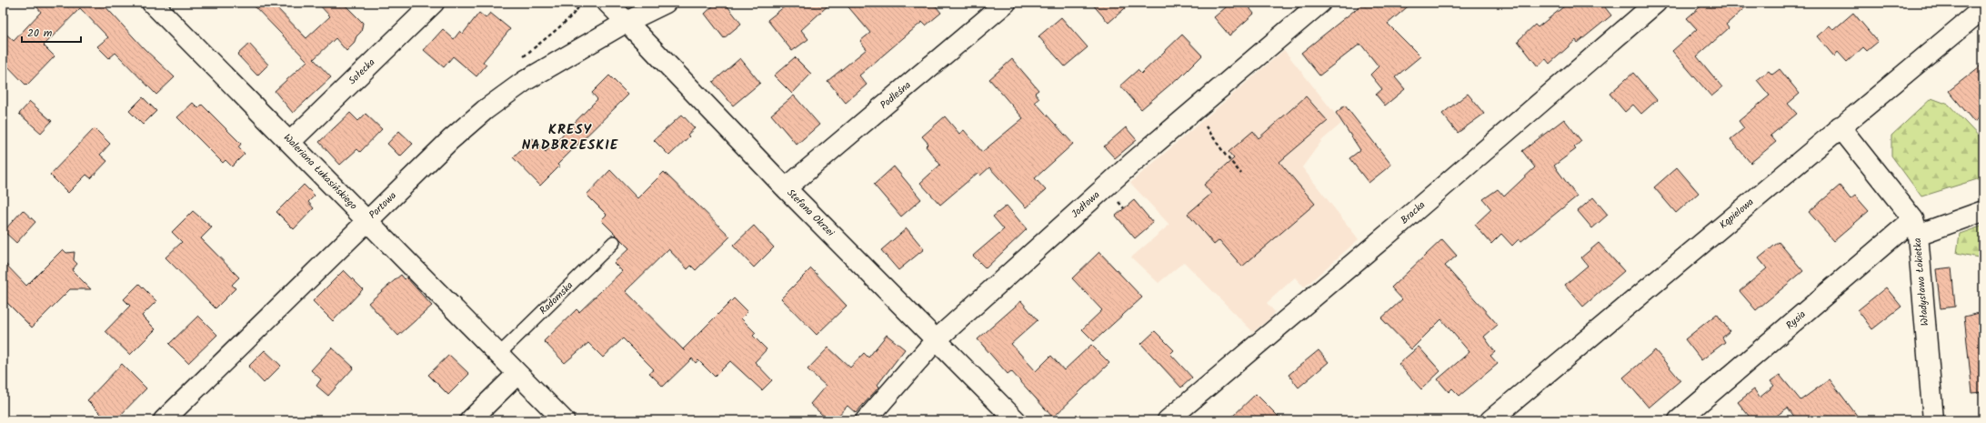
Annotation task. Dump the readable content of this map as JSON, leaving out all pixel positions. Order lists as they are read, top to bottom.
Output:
{
  "streets": {
    "street": [
      "Sołecka",
      "Podleśna",
      "Waleriana Łukasińskiego",
      "Jodłowa",
      "Portowa",
      "Stefana Okrzei",
      "Bracka",
      "Kąpielowa",
      "Władysława Łokietka",
      "Rysia"
    ],
    "lane": ["Radomska"]
  },
  "crossings": [
    ["Sołecka", "Waleriana Łukasińskiego"],
    ["Podleśna", "Stefana Okrzei"],
    ["Waleriana Łukasińskiego", "Portowa"],
    ["Waleriana Łukasińskiego", "Radomska"],
    ["Jodłowa", "Stefana Okrzei"],
    ["Portowa", "Stefana Okrzei"],
    ["Władysława Łokietka", "Rysia"]
  ],
  "districts": ["KRESY NADBRZESKIE"],
  "scale_bar": "20 m"
}
